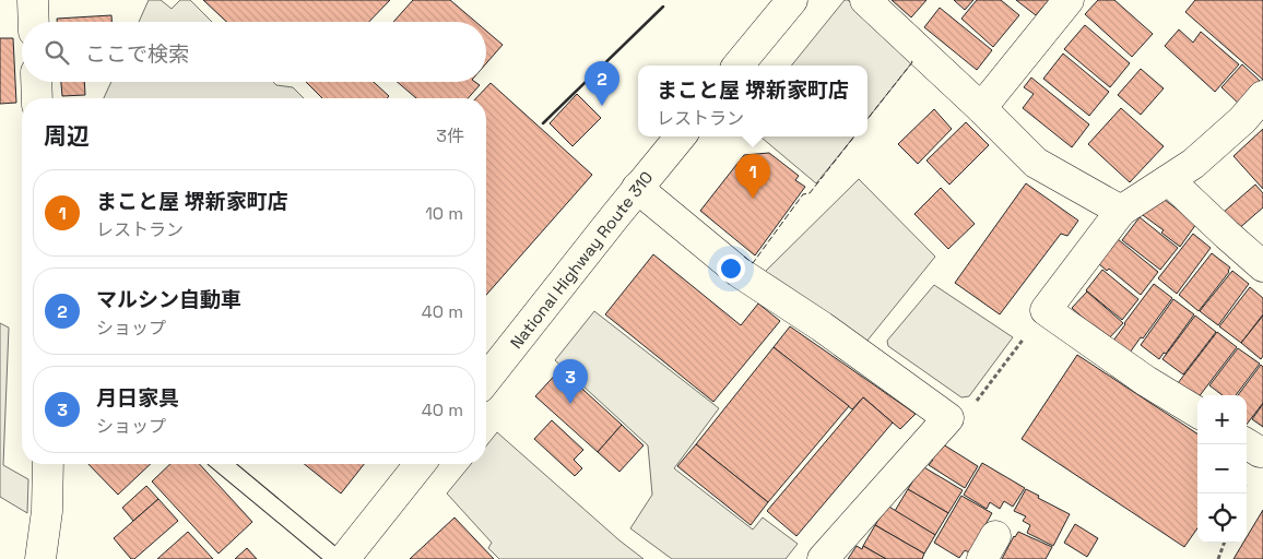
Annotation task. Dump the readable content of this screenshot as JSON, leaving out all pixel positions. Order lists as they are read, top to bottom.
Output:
{
  "streets": {
    "main road": ["National Highway Route 310"]
  },
  "page": {
    "search": "ここで検索",
    "pins": ["2", "1", "3"],
    "popup": ["まこと屋 堺新家町店", "レストラン"],
    "heading": ["周辺", "3件"],
    "list": [
      {
        "mark": "1",
        "name": "まこと屋 堺新家町店",
        "note": "レストラン",
        "value": "10 m"
      },
      {
        "mark": "2",
        "name": "マルシン自動車",
        "note": "ショップ",
        "value": "40 m"
      },
      {
        "mark": "3",
        "name": "月日家具",
        "note": "ショップ",
        "value": "40 m"
      }
    ],
    "map_buttons": ["+", "−"]
  }
}
